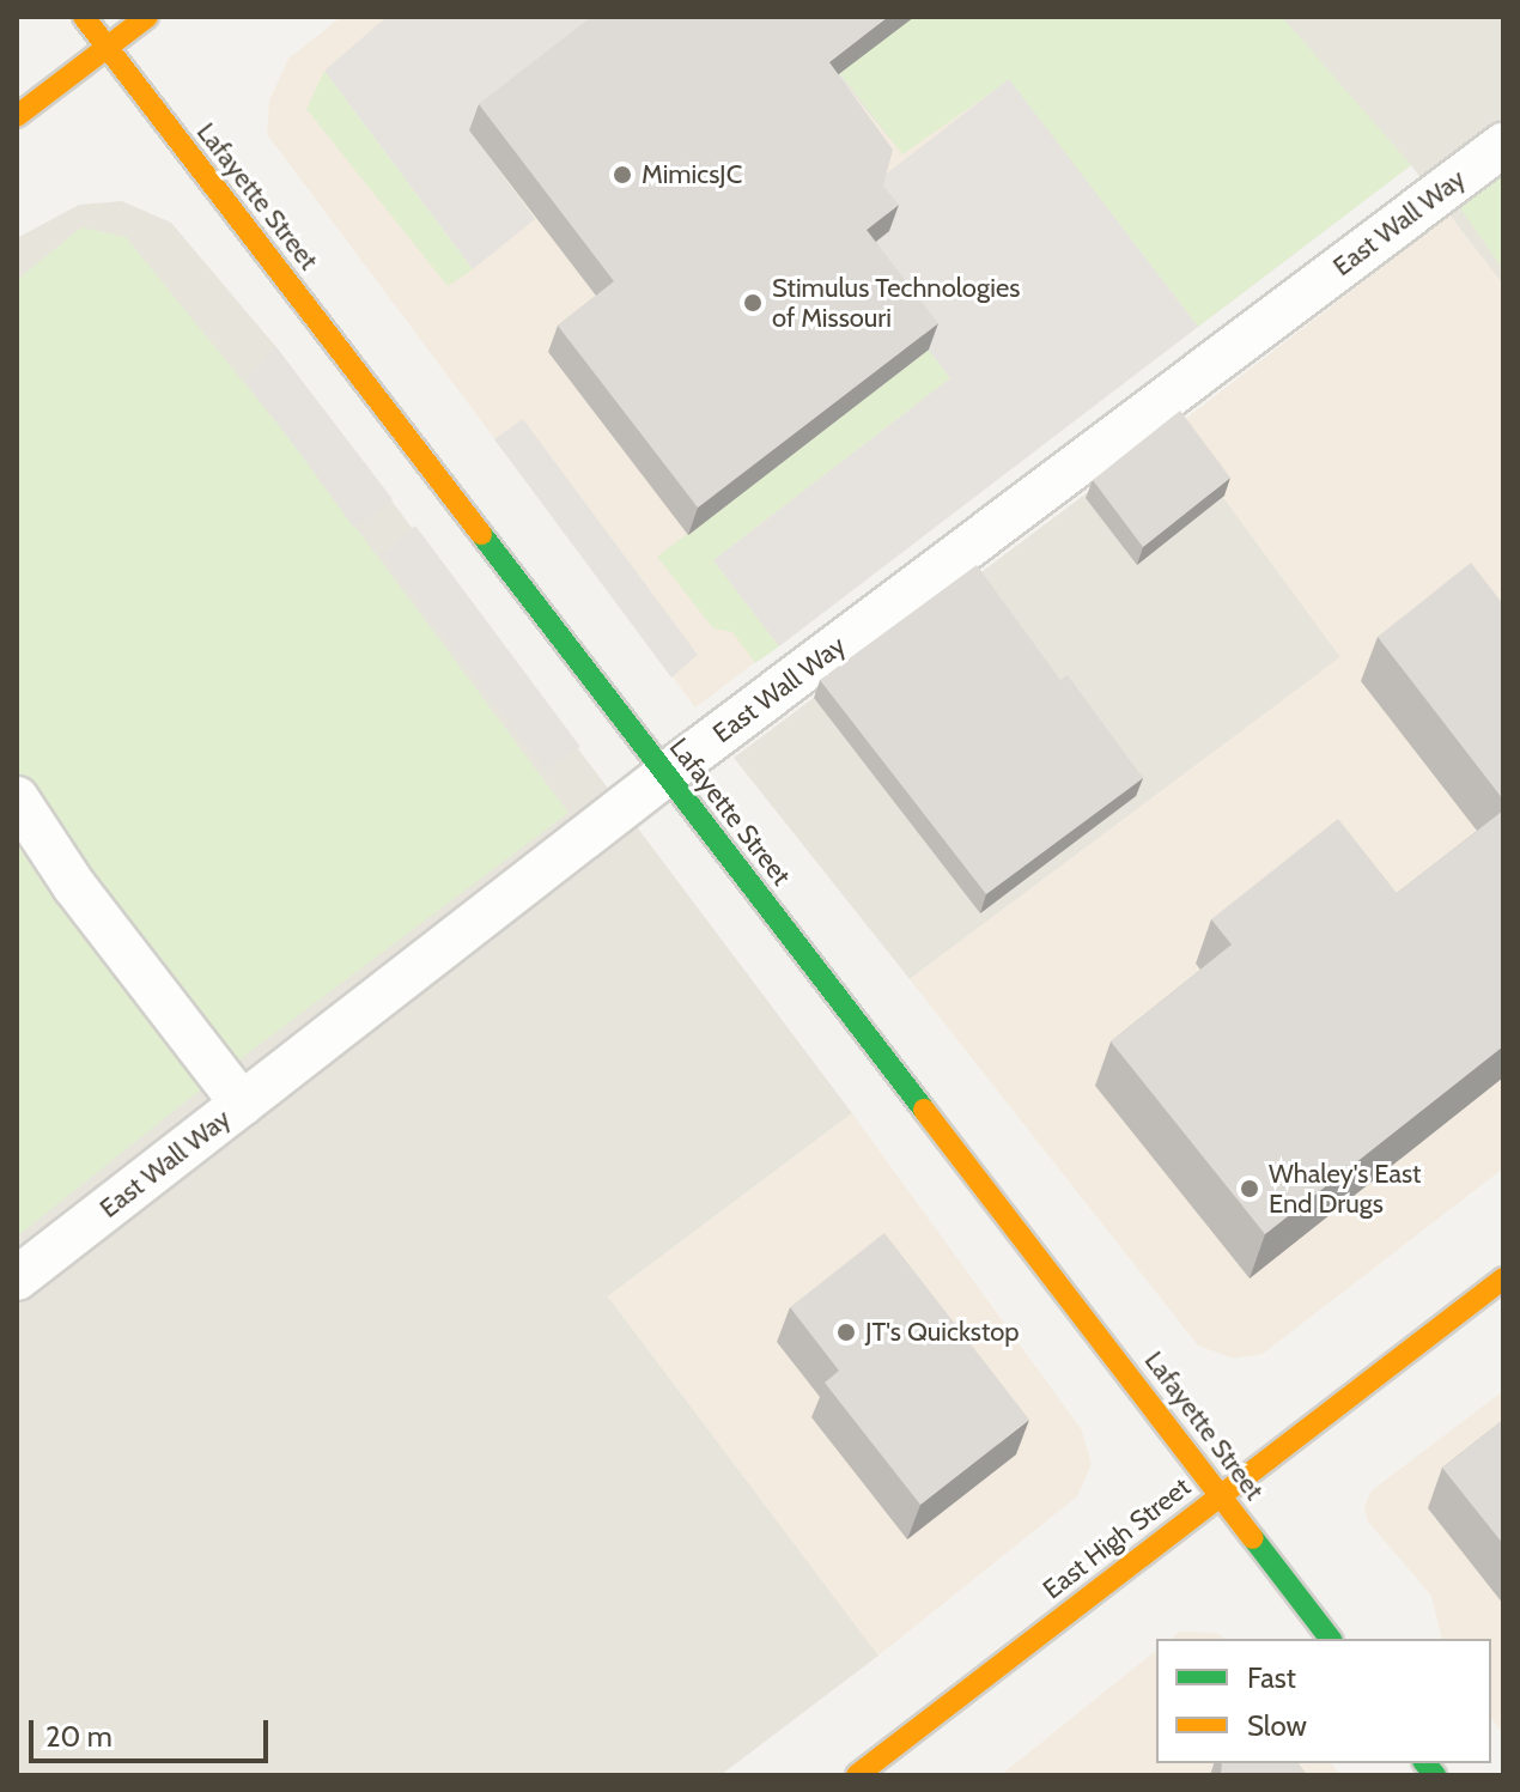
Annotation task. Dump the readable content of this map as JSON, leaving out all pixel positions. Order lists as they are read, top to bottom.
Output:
{
  "streets": {
    "main road": ["Lafayette Street", "East High Street"],
    "lane": ["East Wall Way"]
  },
  "crossings": [
    ["Lafayette Street", "East Wall Way"],
    ["Lafayette Street", "East High Street"]
  ],
  "places": [
    "MimicsJC",
    "Stimulus Technologies of Missouri",
    "Whaley's East End Drugs",
    "JT's Quickstop"
  ],
  "legend": ["Fast", "Slow"],
  "scale_bar": "20 m"
}
